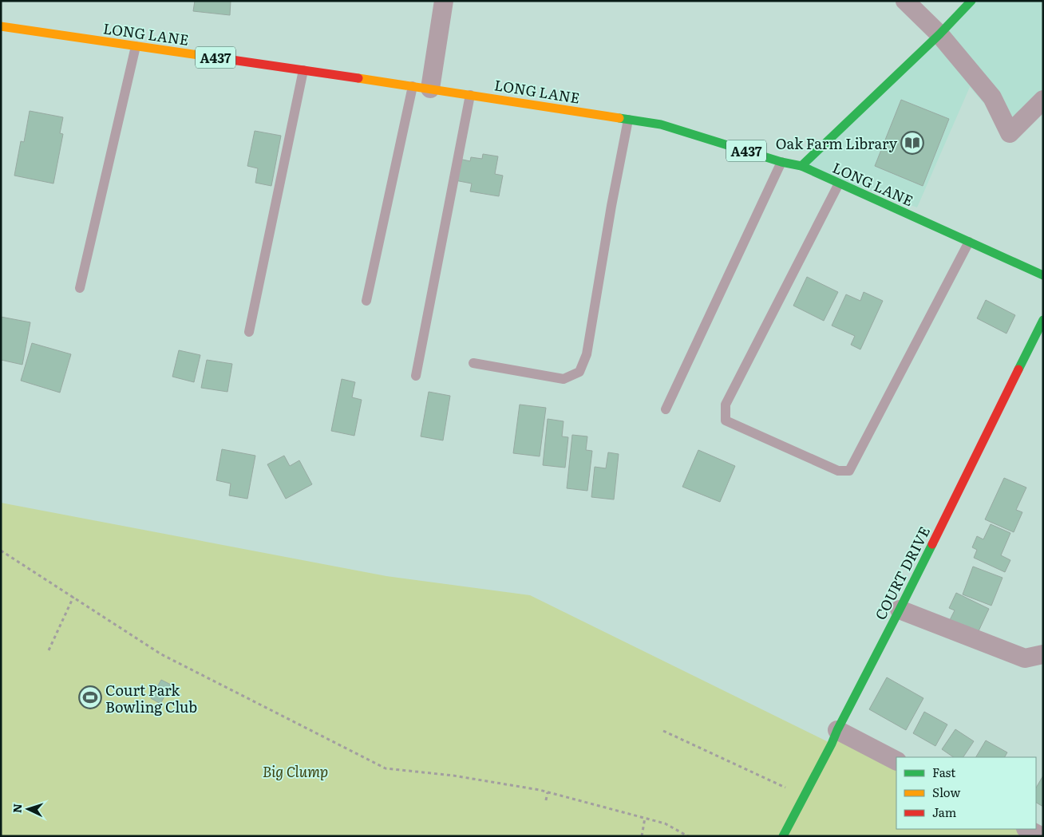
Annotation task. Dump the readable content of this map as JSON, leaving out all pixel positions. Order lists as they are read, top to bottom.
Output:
{
  "streets": {
    "main road": ["LONG LANE", "A437", "COURT DRIVE"]
  },
  "parks": ["Big Clump"],
  "places": {
    "library": ["Oak Farm Library"],
    "sports": ["Court Park Bowling Club"]
  },
  "legend": ["Fast", "Slow", "Jam"],
  "north": "left"
}
